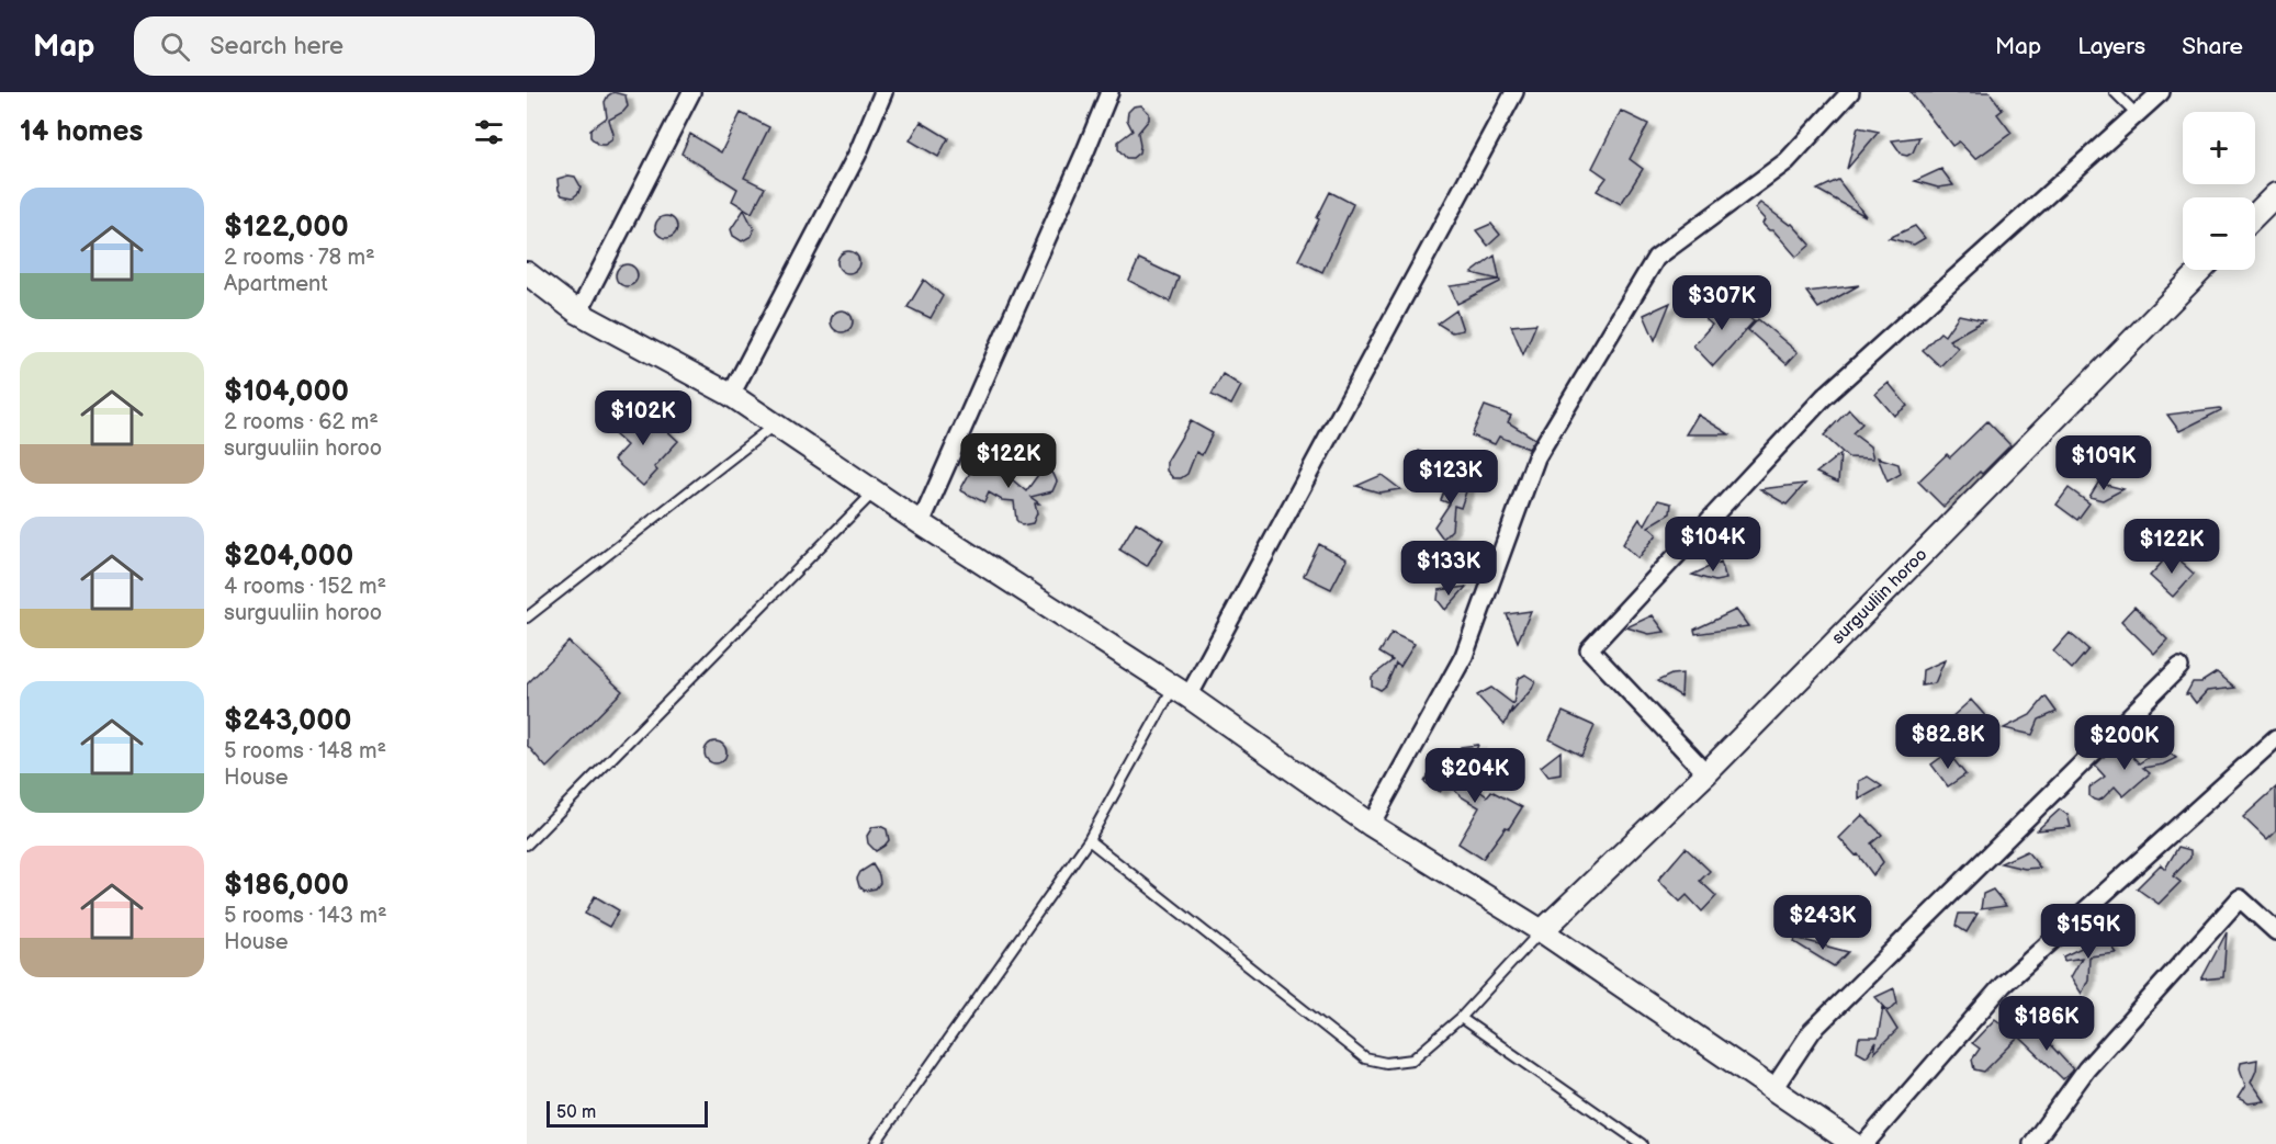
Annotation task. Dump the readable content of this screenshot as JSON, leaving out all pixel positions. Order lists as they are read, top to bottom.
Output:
{
  "streets": {
    "street": ["surguuliin horoo"]
  },
  "scale_bar": "50 m",
  "page": {
    "header": "Map",
    "search": "Search here",
    "nav": ["Map", "Layers", "Share"],
    "heading": "14 homes",
    "map_buttons": ["+", "−"],
    "list": [
      {
        "name": "$122,000",
        "note": "2 rooms · 78 m² · Apartment"
      },
      {
        "name": "$104,000",
        "note": "2 rooms · 62 m² · surguuliin horoo"
      },
      {
        "name": "$204,000",
        "note": "4 rooms · 152 m² · surguuliin horoo"
      },
      {
        "name": "$243,000",
        "note": "5 rooms · 148 m² · House"
      },
      {
        "name": "$186,000",
        "note": "5 rooms · 143 m² · House"
      }
    ],
    "price": [
      "$307K",
      "$102K",
      "$122K",
      "$109K",
      "$123K",
      "$104K",
      "$122K",
      "$133K",
      "$82.8K",
      "$200K",
      "$204K",
      "$243K",
      "$159K",
      "$186K"
    ],
    "scale": "50 m"
  }
}
